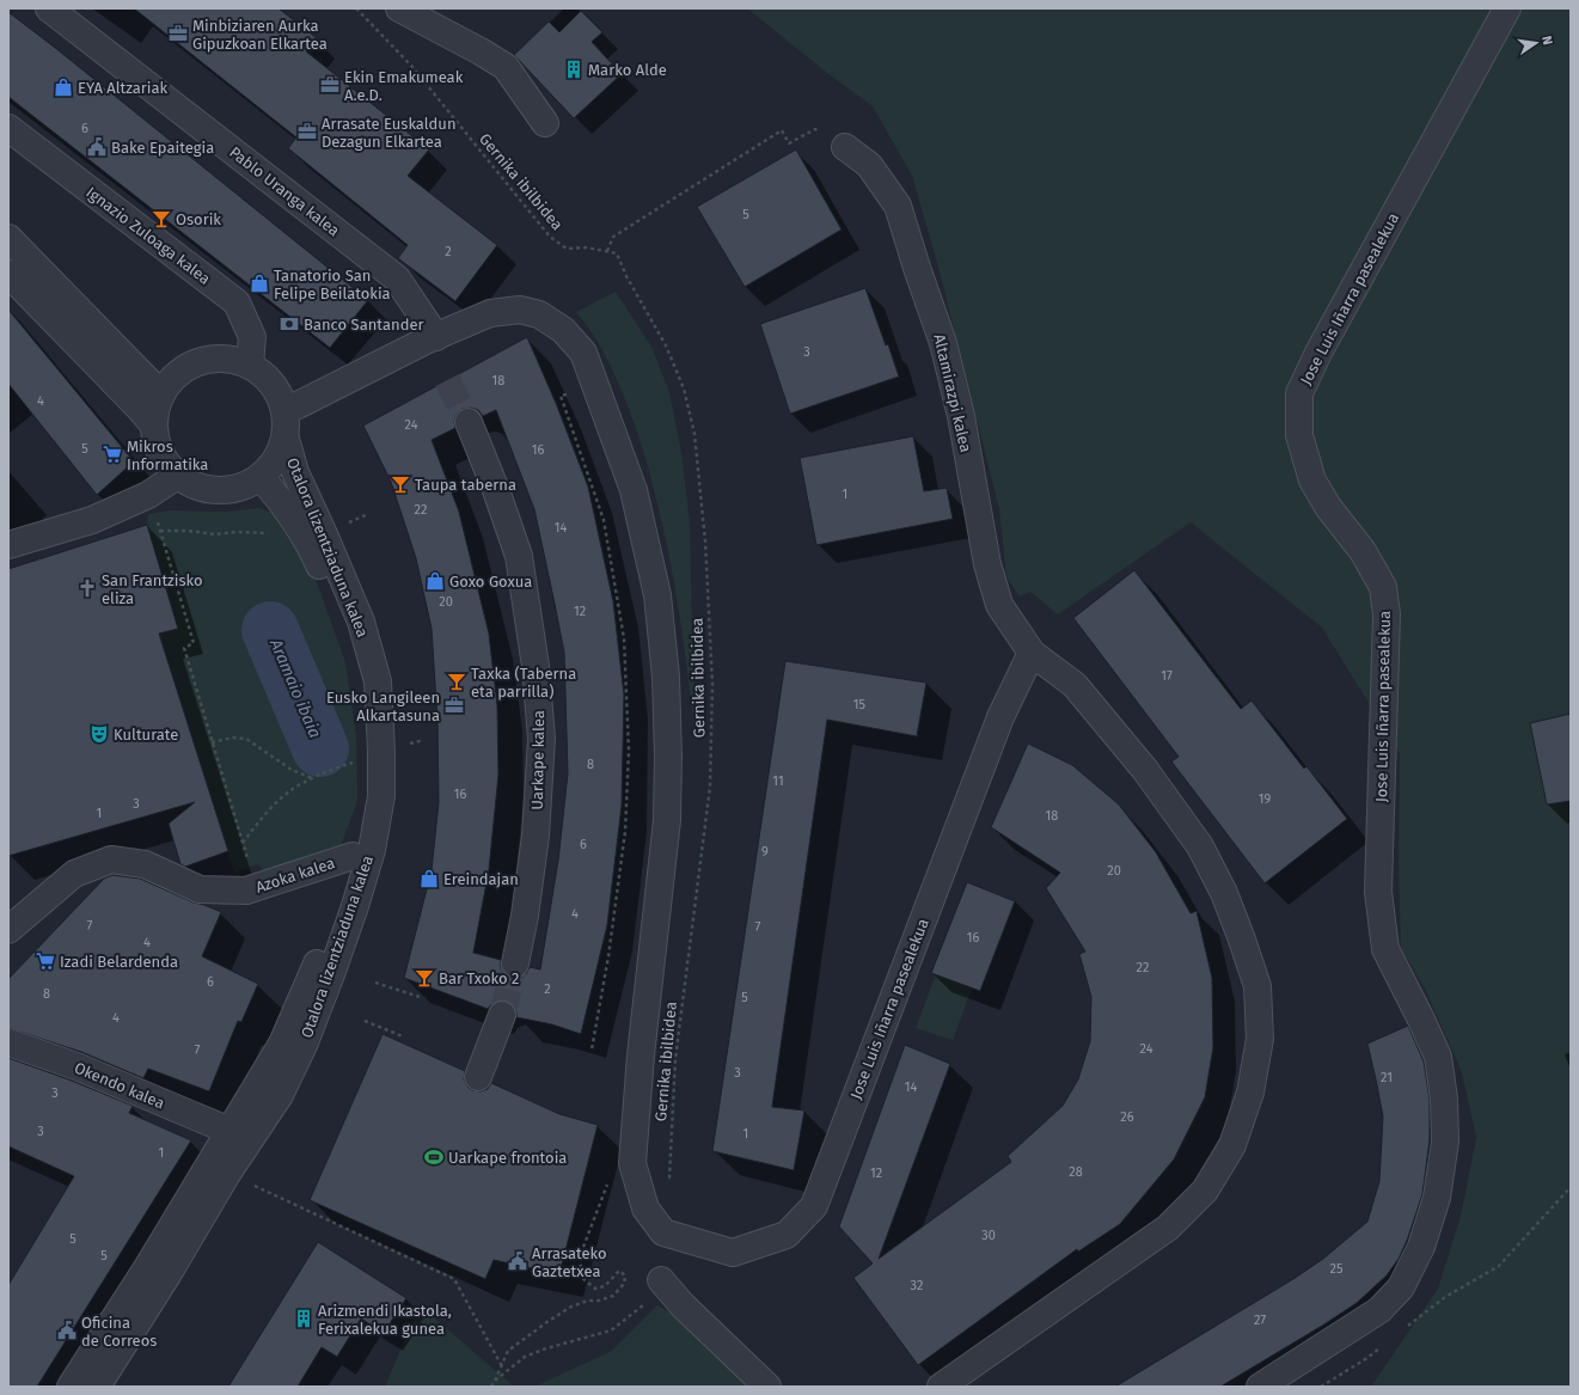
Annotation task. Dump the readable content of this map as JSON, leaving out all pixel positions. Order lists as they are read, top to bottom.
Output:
{
  "streets": {
    "street": [
      "Pablo Uranga kalea",
      "Ignazio Zuloaga kalea",
      "Jose Luis Iñarra pasealekua",
      "Altamirazpi kalea",
      "Otalora lizentziaduna kalea",
      "Uarkape kalea",
      "Azoka kalea",
      "Okendo kalea"
    ],
    "path": ["Gernika ibilbidea"]
  },
  "crossings": [
    ["Pablo Uranga kalea", "Jose Luis Iñarra pasealekua"],
    ["Ignazio Zuloaga kalea", "Otalora lizentziaduna kalea"],
    ["Jose Luis Iñarra pasealekua", "Altamirazpi kalea"],
    ["Otalora lizentziaduna kalea", "Azoka kalea"],
    ["Otalora lizentziaduna kalea", "Okendo kalea"]
  ],
  "water": ["Aramaio ibaia"],
  "places": {
    "office": [
      "Minbiziaren Aurka Gipuzkoan Elkartea",
      "Ekin Emakumeak A.e.D.",
      "Arrasate Euskaldun Dezagun Elkartea",
      "Eusko Langileen Alkartasuna"
    ],
    "building": ["Marko Alde", "Arizmendi Ikastola, Ferixalekua gunea"],
    "shop": [
      "EYA Altzariak",
      "Tanatorio San Felipe Beilatokia",
      "Goxo Goxua",
      "Ereindajan"
    ],
    "public building": ["Bake Epaitegia", "Arrasateko Gaztetxea", "Oficina de Correos"],
    "bar": [
      "Osorik",
      "Taupa taberna",
      "Taxka (Taberna eta parrilla)",
      "Bar Txoko 2"
    ],
    "bank": ["Banco Santander"],
    "supermarket": ["Mikros Informatika", "Izadi Belardenda"],
    "church": ["San Frantzisko eliza"],
    "theatre": ["Kulturate"],
    "sports": ["Uarkape frontoia"]
  },
  "house_numbers": [
    "6",
    "5",
    "2",
    "3",
    "18",
    "4",
    "24",
    "5",
    "16",
    "1",
    "22",
    "14",
    "20",
    "12",
    "17",
    "15",
    "8",
    "11",
    "16",
    "19",
    "3",
    "1",
    "18",
    "6",
    "9",
    "20",
    "4",
    "7",
    "7",
    "16",
    "4",
    "22",
    "6",
    "2",
    "8",
    "5",
    "4",
    "24",
    "7",
    "3",
    "21",
    "14",
    "3",
    "26",
    "3",
    "1",
    "1",
    "28",
    "12",
    "30",
    "5",
    "5",
    "25",
    "32",
    "27"
  ],
  "north": "right"
}
